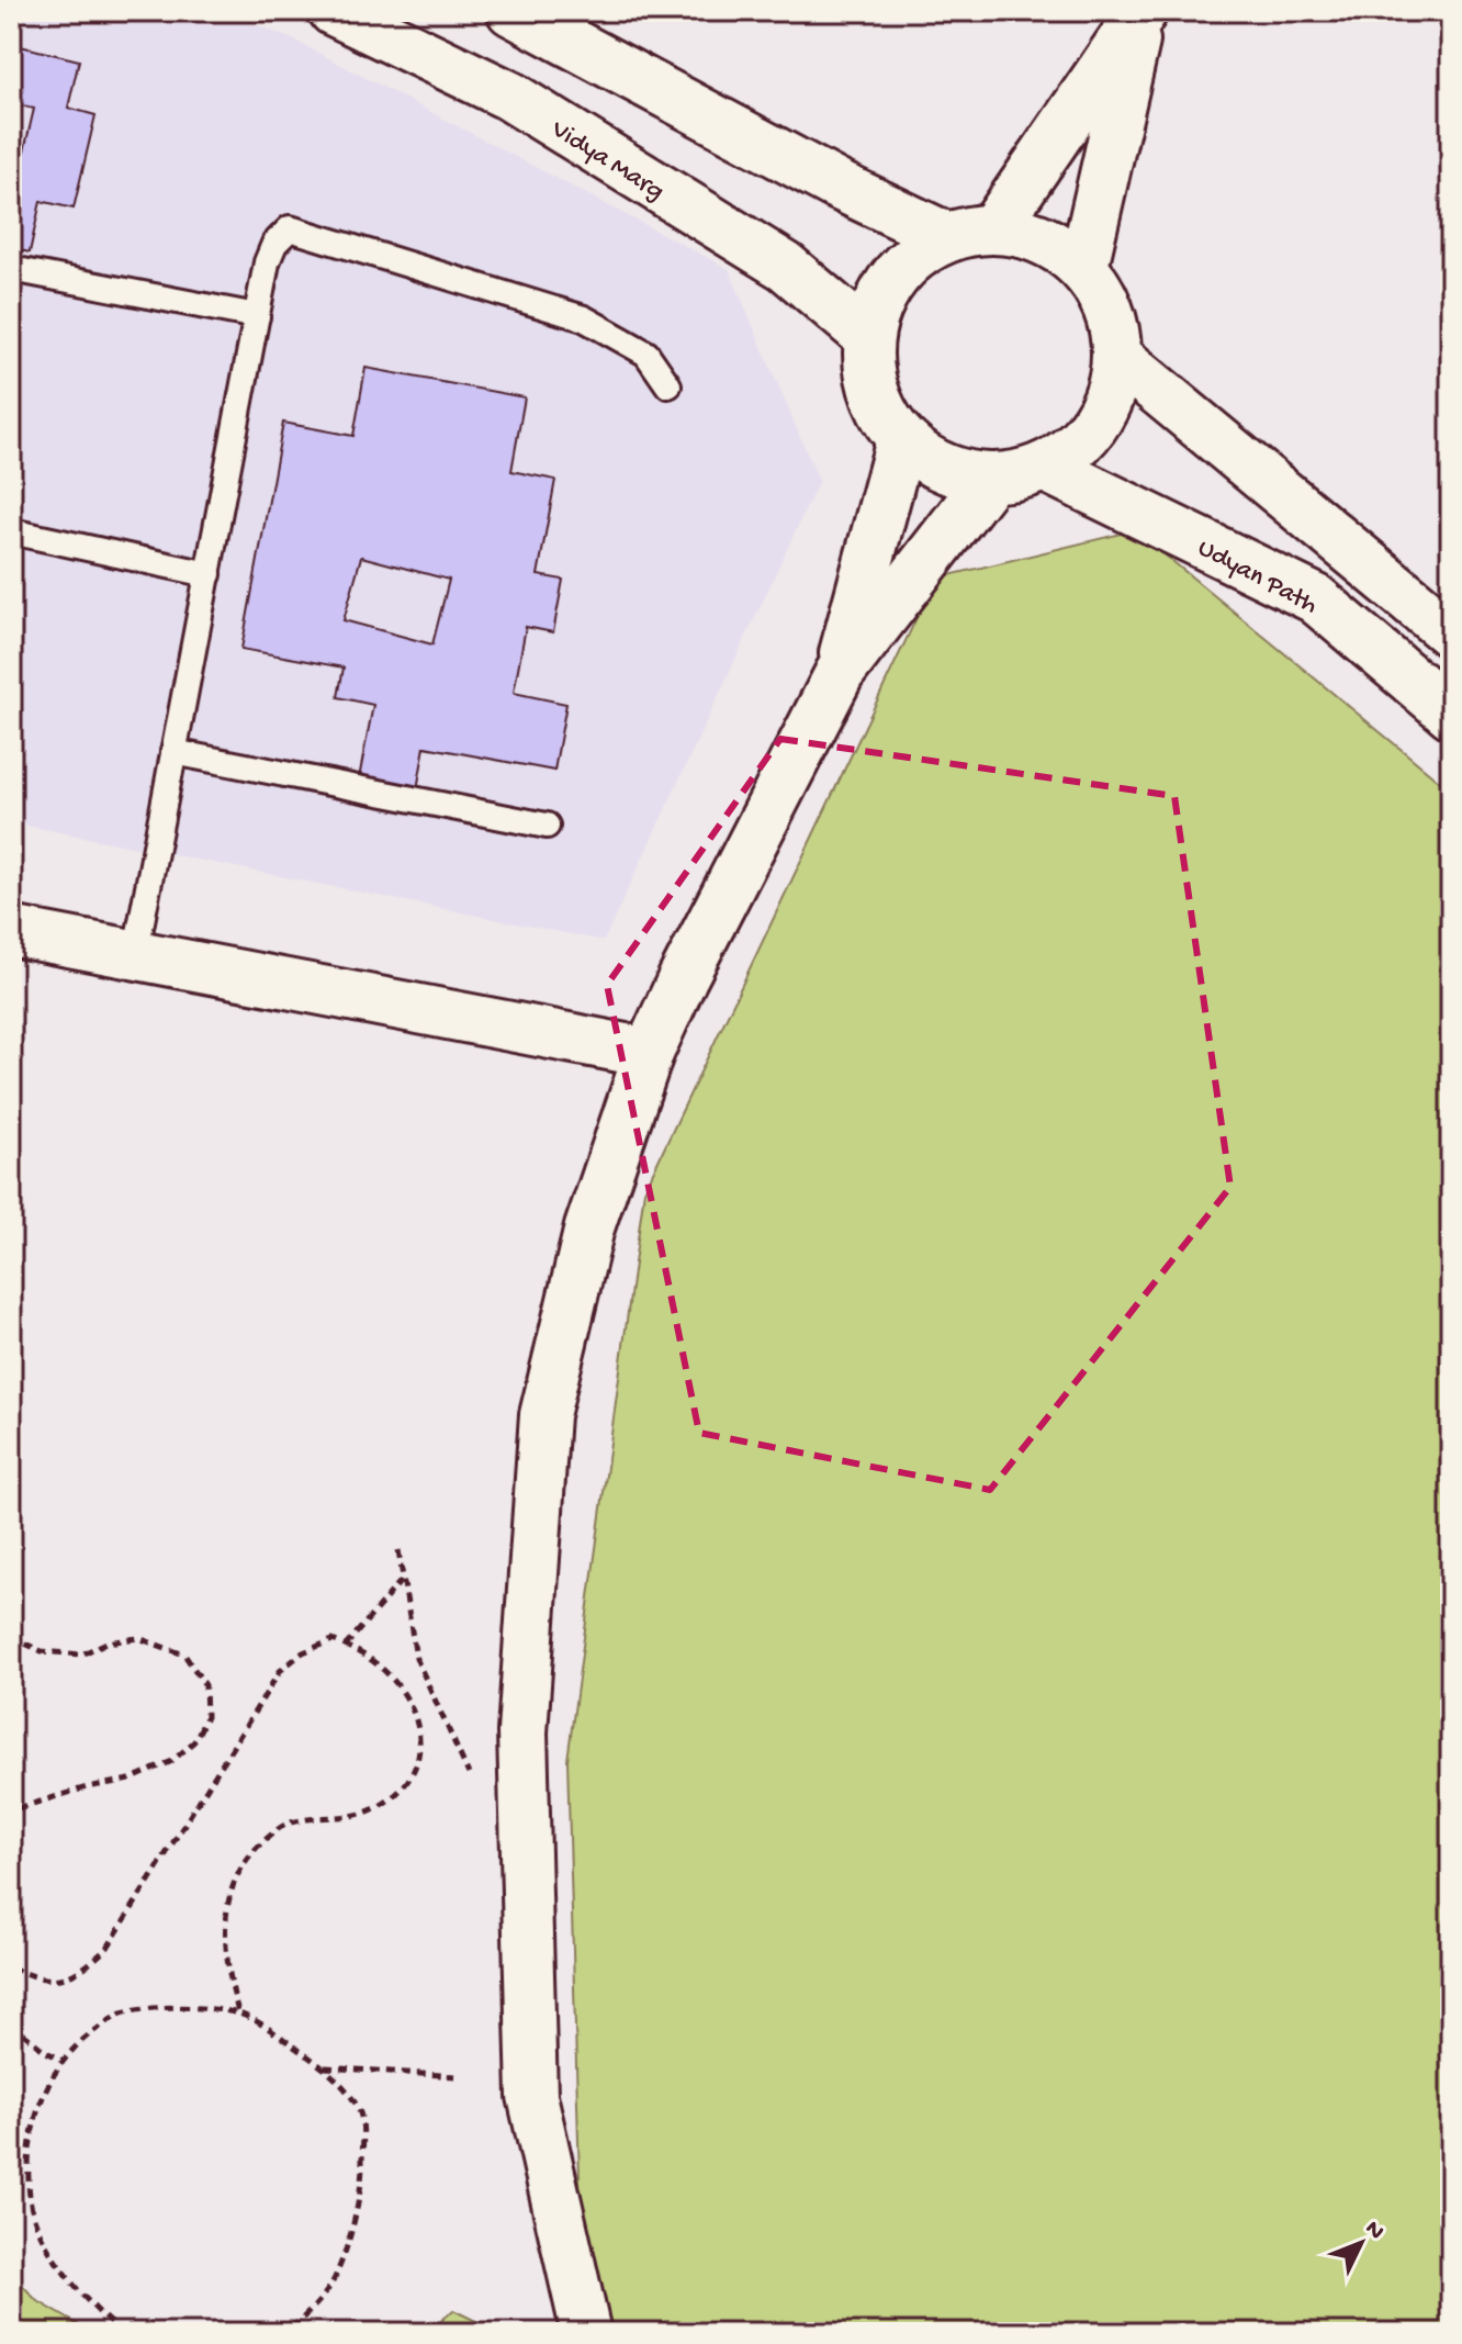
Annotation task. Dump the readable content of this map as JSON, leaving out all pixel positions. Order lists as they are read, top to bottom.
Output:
{
  "streets": {
    "street": ["Vidya Marg", "Udyan Path"]
  },
  "crossings": [
    ["Vidya Marg", "Udyan Path"]
  ],
  "north": "top right"
}
